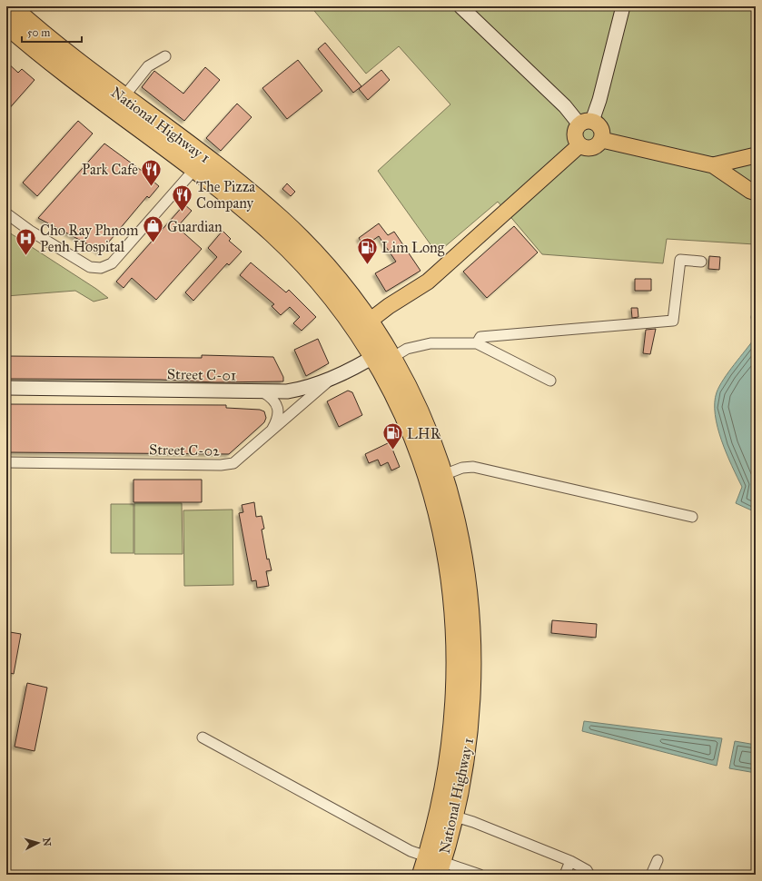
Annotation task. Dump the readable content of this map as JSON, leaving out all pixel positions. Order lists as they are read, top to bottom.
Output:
{
  "streets": {
    "highway": ["National Highway 1"],
    "street": ["Street C-01", "Street C-02"]
  },
  "crossings": [
    ["National Highway 1", "Street C-01"],
    ["Street C-01", "Street C-02"]
  ],
  "places": {
    "restaurant": ["Park Cafe", "The Pizza Company"],
    "shop": ["Guardian"],
    "hospital": ["Cho Ray Phnom Penh Hospital"],
    "fuel station": ["Lim Long", "LHR"]
  },
  "scale_bar": "50 m",
  "north": "right"
}
